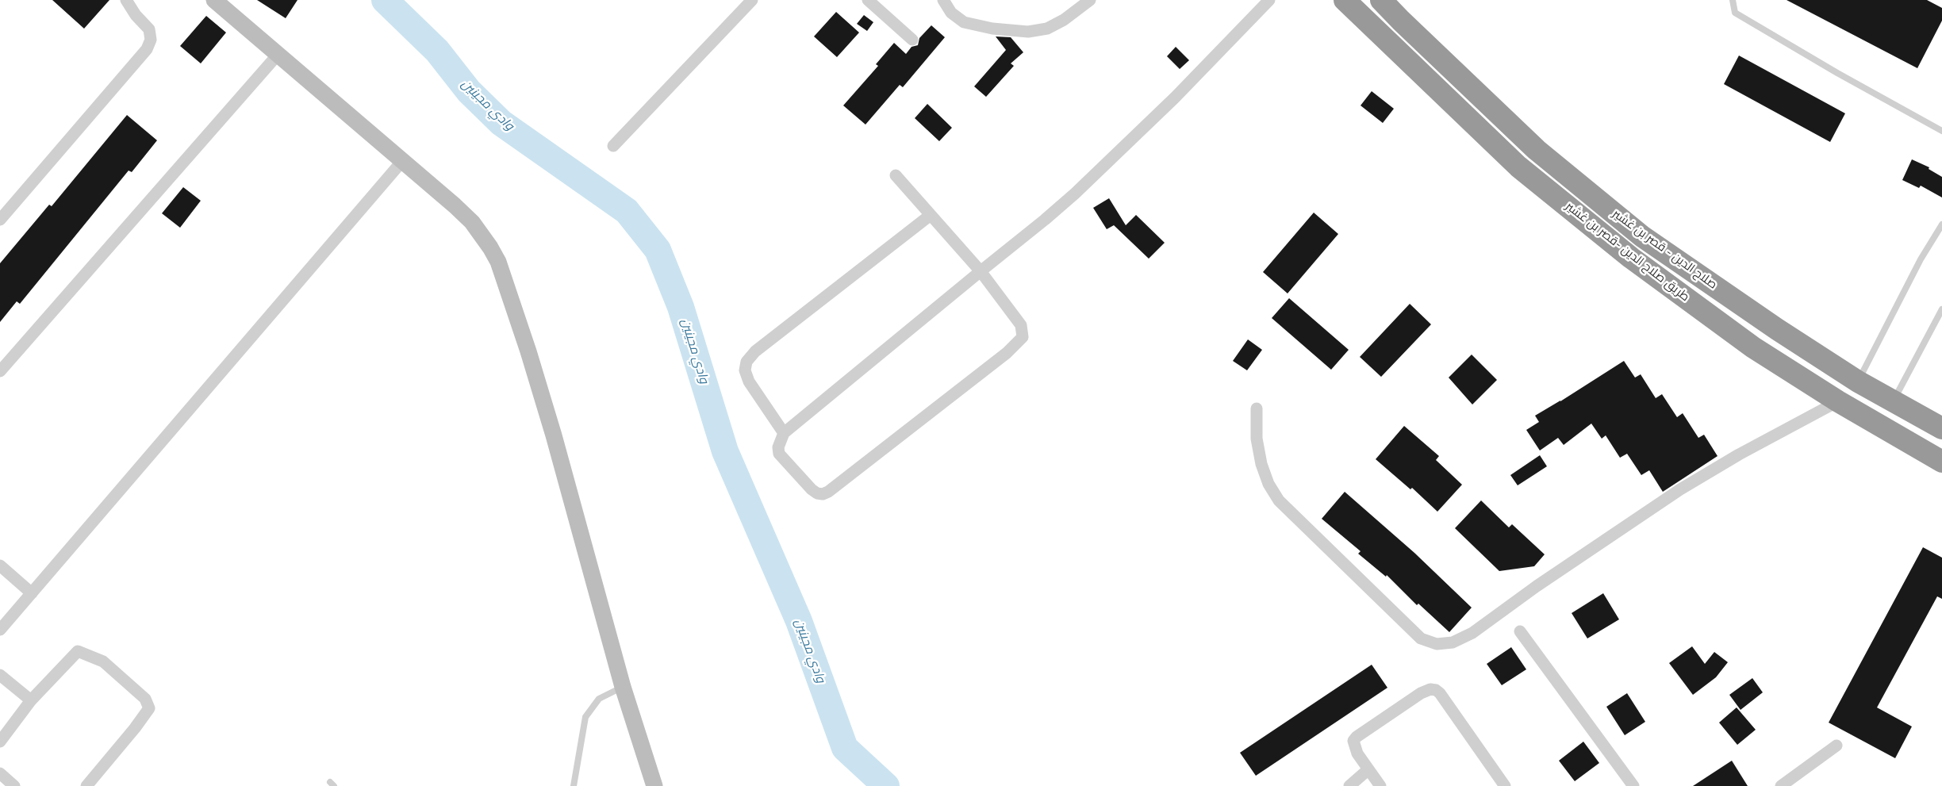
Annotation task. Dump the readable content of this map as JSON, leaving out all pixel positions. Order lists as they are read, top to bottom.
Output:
{
  "streets": {
    "highway": ["صلاح الدين - قصر بن غشير", "طريق صلاح الدين -قصر بن غشير"]
  },
  "water": ["وادي مجينين"]
}
